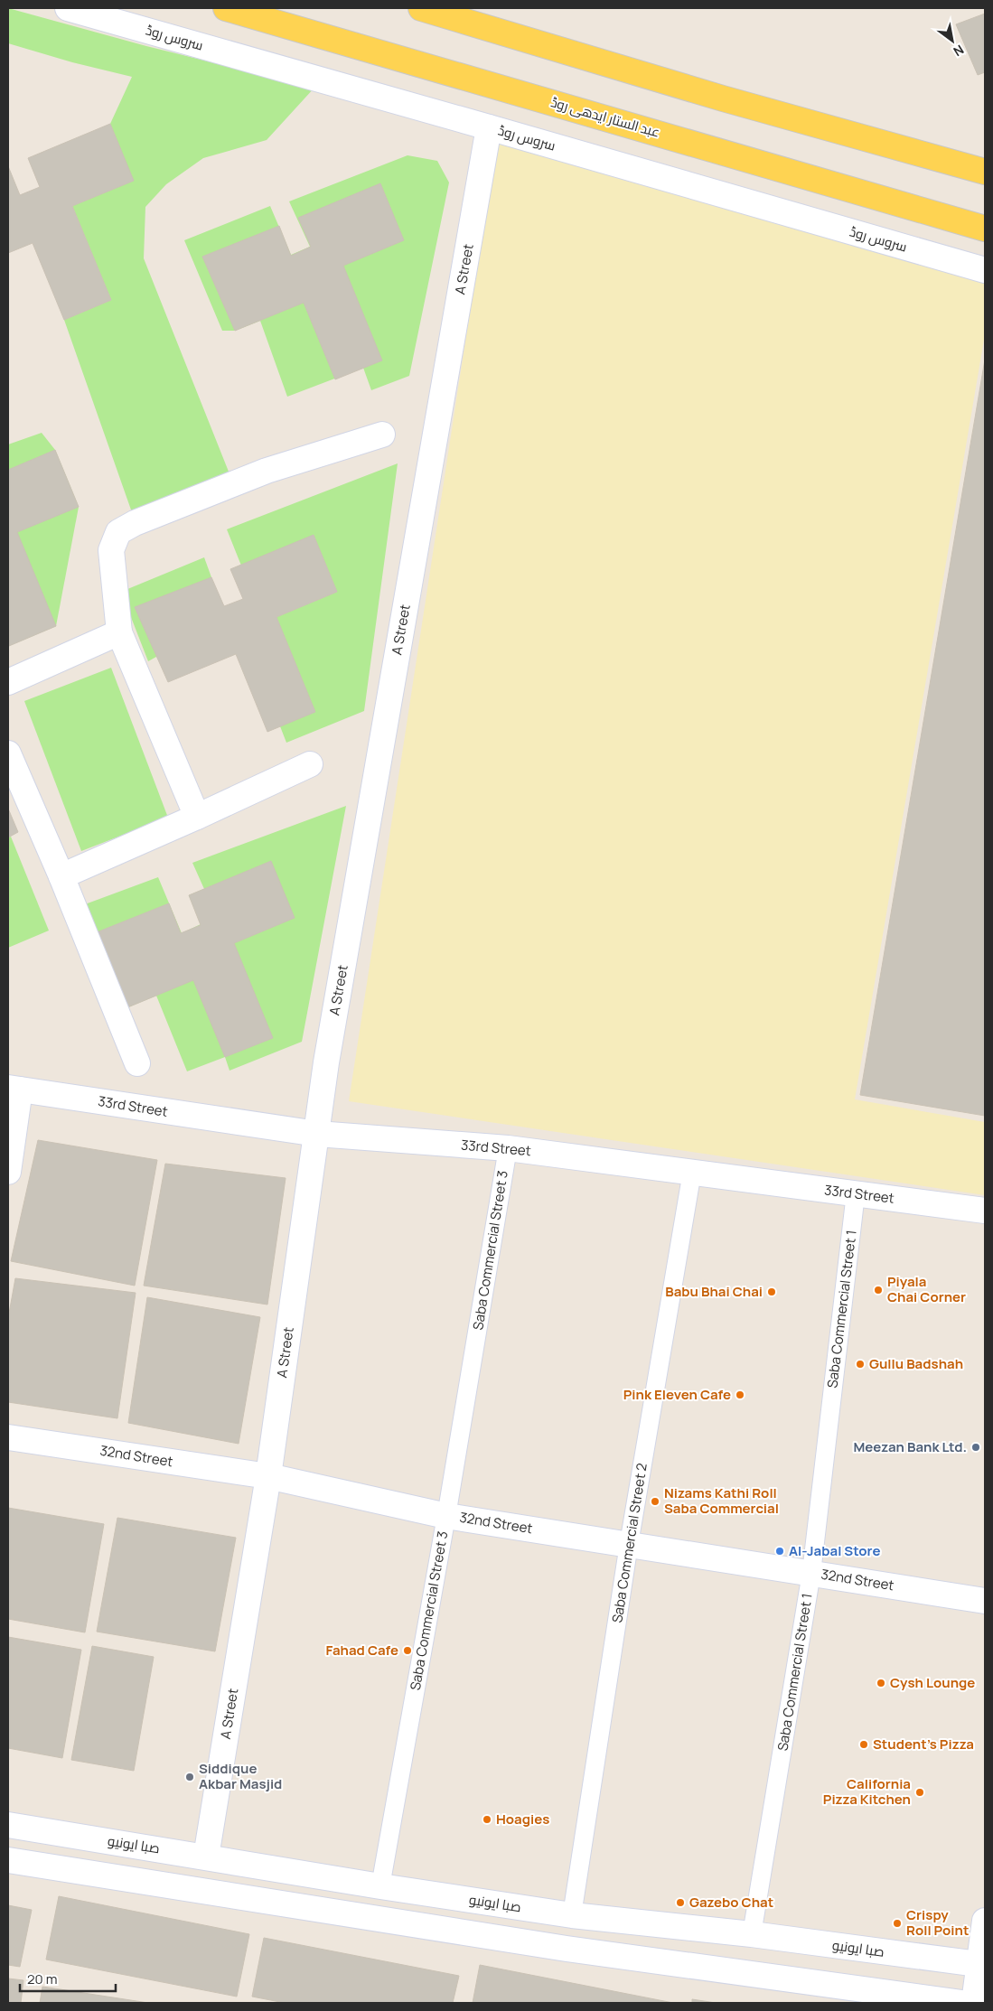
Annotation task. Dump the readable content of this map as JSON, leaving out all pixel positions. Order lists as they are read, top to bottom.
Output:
{
  "streets": {
    "main road": ["عبد الستار ایدھی روڈ"],
    "street": [
      "سروس روڈ",
      "A Street",
      "33rd Street",
      "32nd Street",
      "صبا ایونیو"
    ],
    "lane": ["Saba Commercial Street 3", "Saba Commercial Street 1", "Saba Commercial Street 2"]
  },
  "crossings": [
    ["سروس روڈ", "A Street"],
    ["A Street", "33rd Street"],
    ["A Street", "32nd Street"],
    ["A Street", "صبا ایونیو"],
    ["33rd Street", "Saba Commercial Street 3"],
    ["33rd Street", "Saba Commercial Street 1"],
    ["33rd Street", "Saba Commercial Street 2"],
    ["Saba Commercial Street 3", "32nd Street"],
    ["Saba Commercial Street 3", "صبا ایونیو"],
    ["Saba Commercial Street 1", "32nd Street"],
    ["Saba Commercial Street 1", "صبا ایونیو"],
    ["32nd Street", "Saba Commercial Street 2"],
    ["Saba Commercial Street 2", "صبا ایونیو"]
  ],
  "places": [
    "Piyala Chai Corner",
    "Babu Bhai Chai",
    "Gullu Badshah",
    "Pink Eleven Cafe",
    "Meezan Bank Ltd.",
    "Nizams Kathi Roll Saba Commercial",
    "Al-Jabal Store",
    "Fahad Cafe",
    "Cysh Lounge",
    "Student's Pizza",
    "Siddique Akbar Masjid",
    "California Pizza Kitchen",
    "Hoagies",
    "Gazebo Chat",
    "Crispy Roll Point"
  ],
  "scale_bar": "20 m",
  "north": "bottom right"
}
